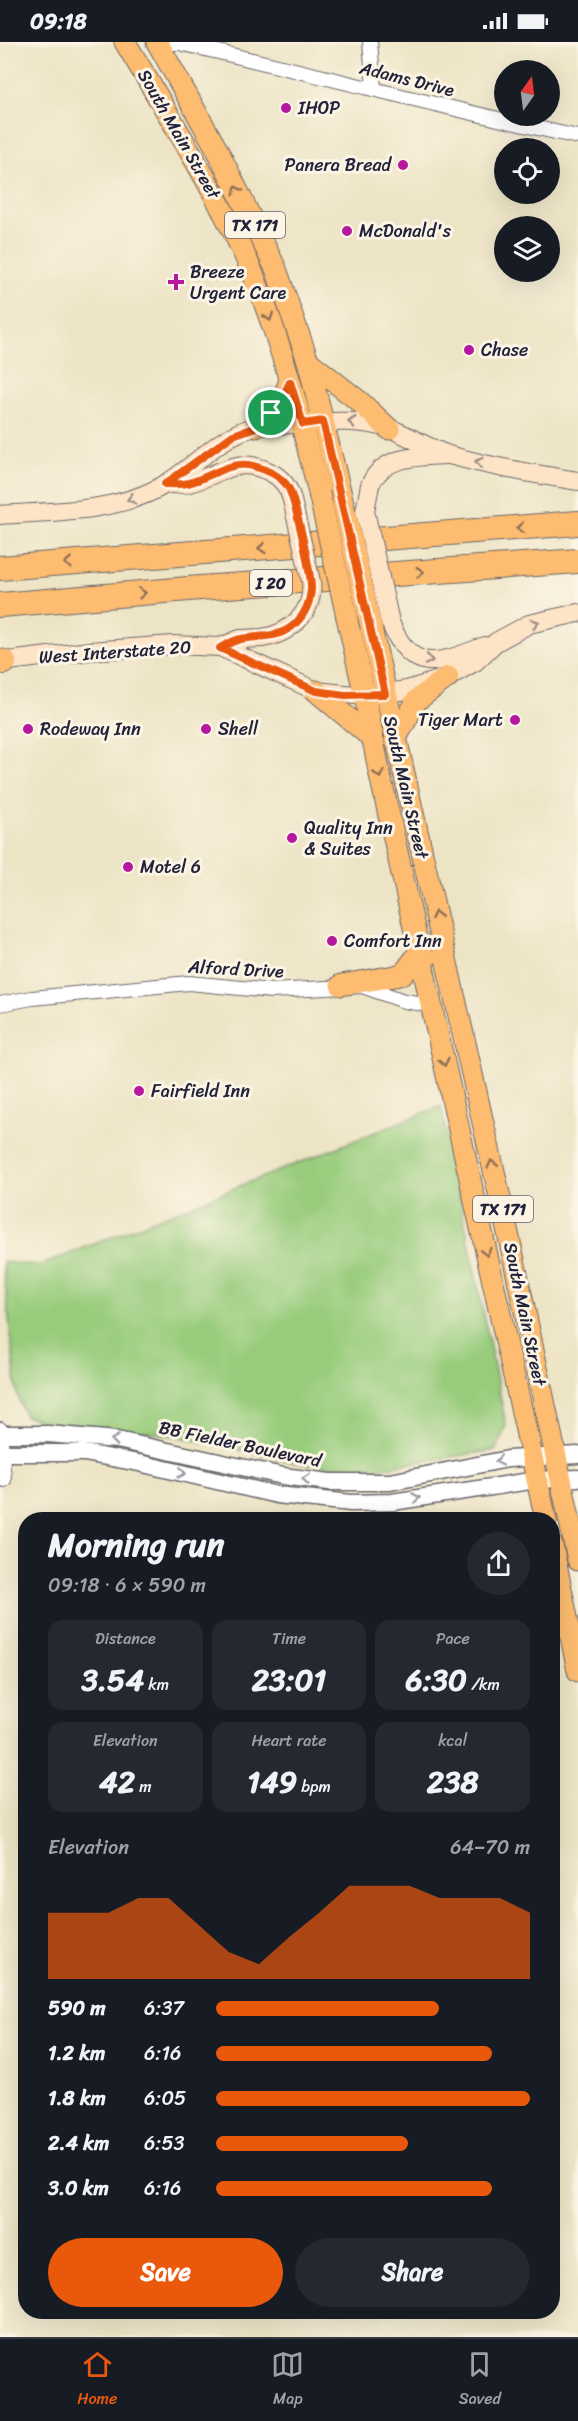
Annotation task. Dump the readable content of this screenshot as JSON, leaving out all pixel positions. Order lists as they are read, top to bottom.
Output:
{
  "streets": {
    "highway": ["I 20"],
    "main road": ["South Main Street", "TX 171", "West Interstate 20"],
    "street": ["Adams Drive", "Alford Drive", "BB Fielder Boulevard"]
  },
  "crossings": [
    ["Adams Drive", "South Main Street"],
    ["South Main Street", "West Interstate 20"],
    ["South Main Street", "Alford Drive"],
    ["South Main Street", "BB Fielder Boulevard"]
  ],
  "places": {
    "other": [
      "IHOP",
      "Panera Bread",
      "McDonald's",
      "Chase",
      "Tiger Mart",
      "Rodeway Inn",
      "Shell",
      "Quality Inn & Suites",
      "Motel 6",
      "Comfort Inn",
      "Fairfield Inn"
    ],
    "health": ["Breeze Urgent Care"]
  },
  "north": "top",
  "page": {
    "status": "09:18",
    "heading": ["Morning run", "09:18 · 6 × 590 m"],
    "stats": [
      ["Distance", "3.54 km"],
      ["Time", "23:01"],
      ["Pace", "6:30 /km"],
      ["Elevation", "42 m"],
      ["Heart rate", "149 bpm"],
      ["kcal", "238"]
    ],
    "chart": ["Elevation", "64–70 m"],
    "list": [
      {
        "name": "590 m",
        "note": "6:37"
      },
      {
        "name": "1.2 km",
        "note": "6:16"
      },
      {
        "name": "1.8 km",
        "note": "6:05"
      },
      {
        "name": "2.4 km",
        "note": "6:53"
      },
      {
        "name": "3.0 km",
        "note": "6:16"
      }
    ],
    "buttons": ["Save", "Share"],
    "tabs": ["Home", "Map", "Saved"]
  }
}
